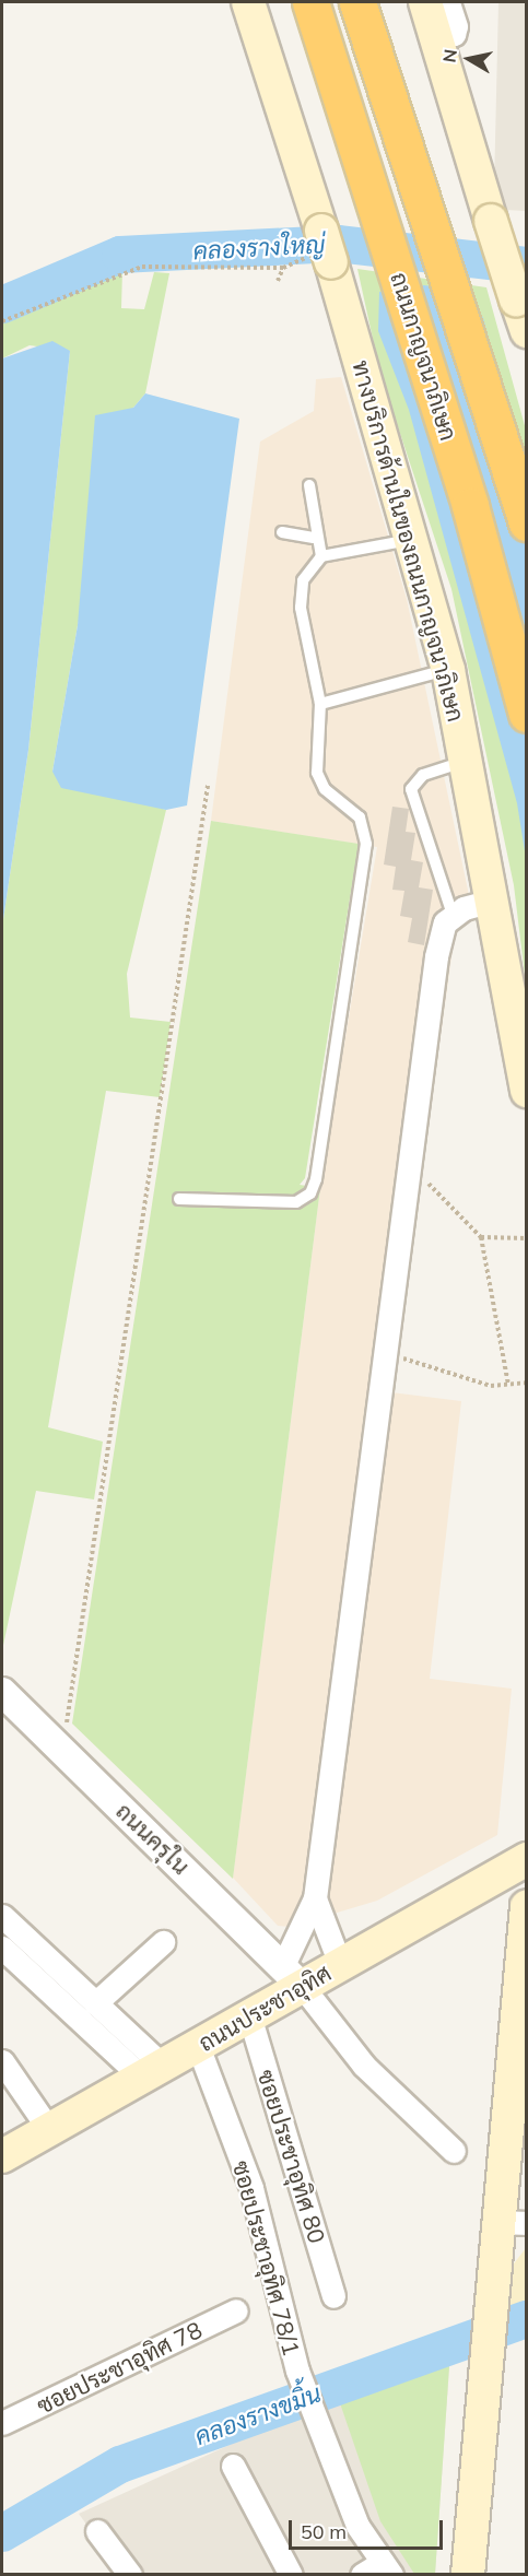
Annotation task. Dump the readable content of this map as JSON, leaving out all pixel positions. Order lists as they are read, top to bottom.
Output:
{
  "streets": {
    "highway": ["ถนนกาญจนาภิเษก"],
    "main road": ["ทางบริการด้านในของถนนกาญจนาภิเษก", "ถนนประชาอุทิศ"],
    "street": [
      "ถนนครุใน",
      "ซอยประชาอุทิศ 80",
      "ซอยประชาอุทิศ 78/1",
      "ซอยประชาอุทิศ 78"
    ]
  },
  "crossings": [
    ["ถนนครุใน", "ถนนประชาอุทิศ"],
    ["ถนนประชาอุทิศ", "ซอยประชาอุทิศ 80"],
    ["ถนนประชาอุทิศ", "ซอยประชาอุทิศ 78/1"]
  ],
  "water": ["คลองรางใหญ่", "คลองรางขมิ้น"],
  "scale_bar": "50 m",
  "north": "left"
}
